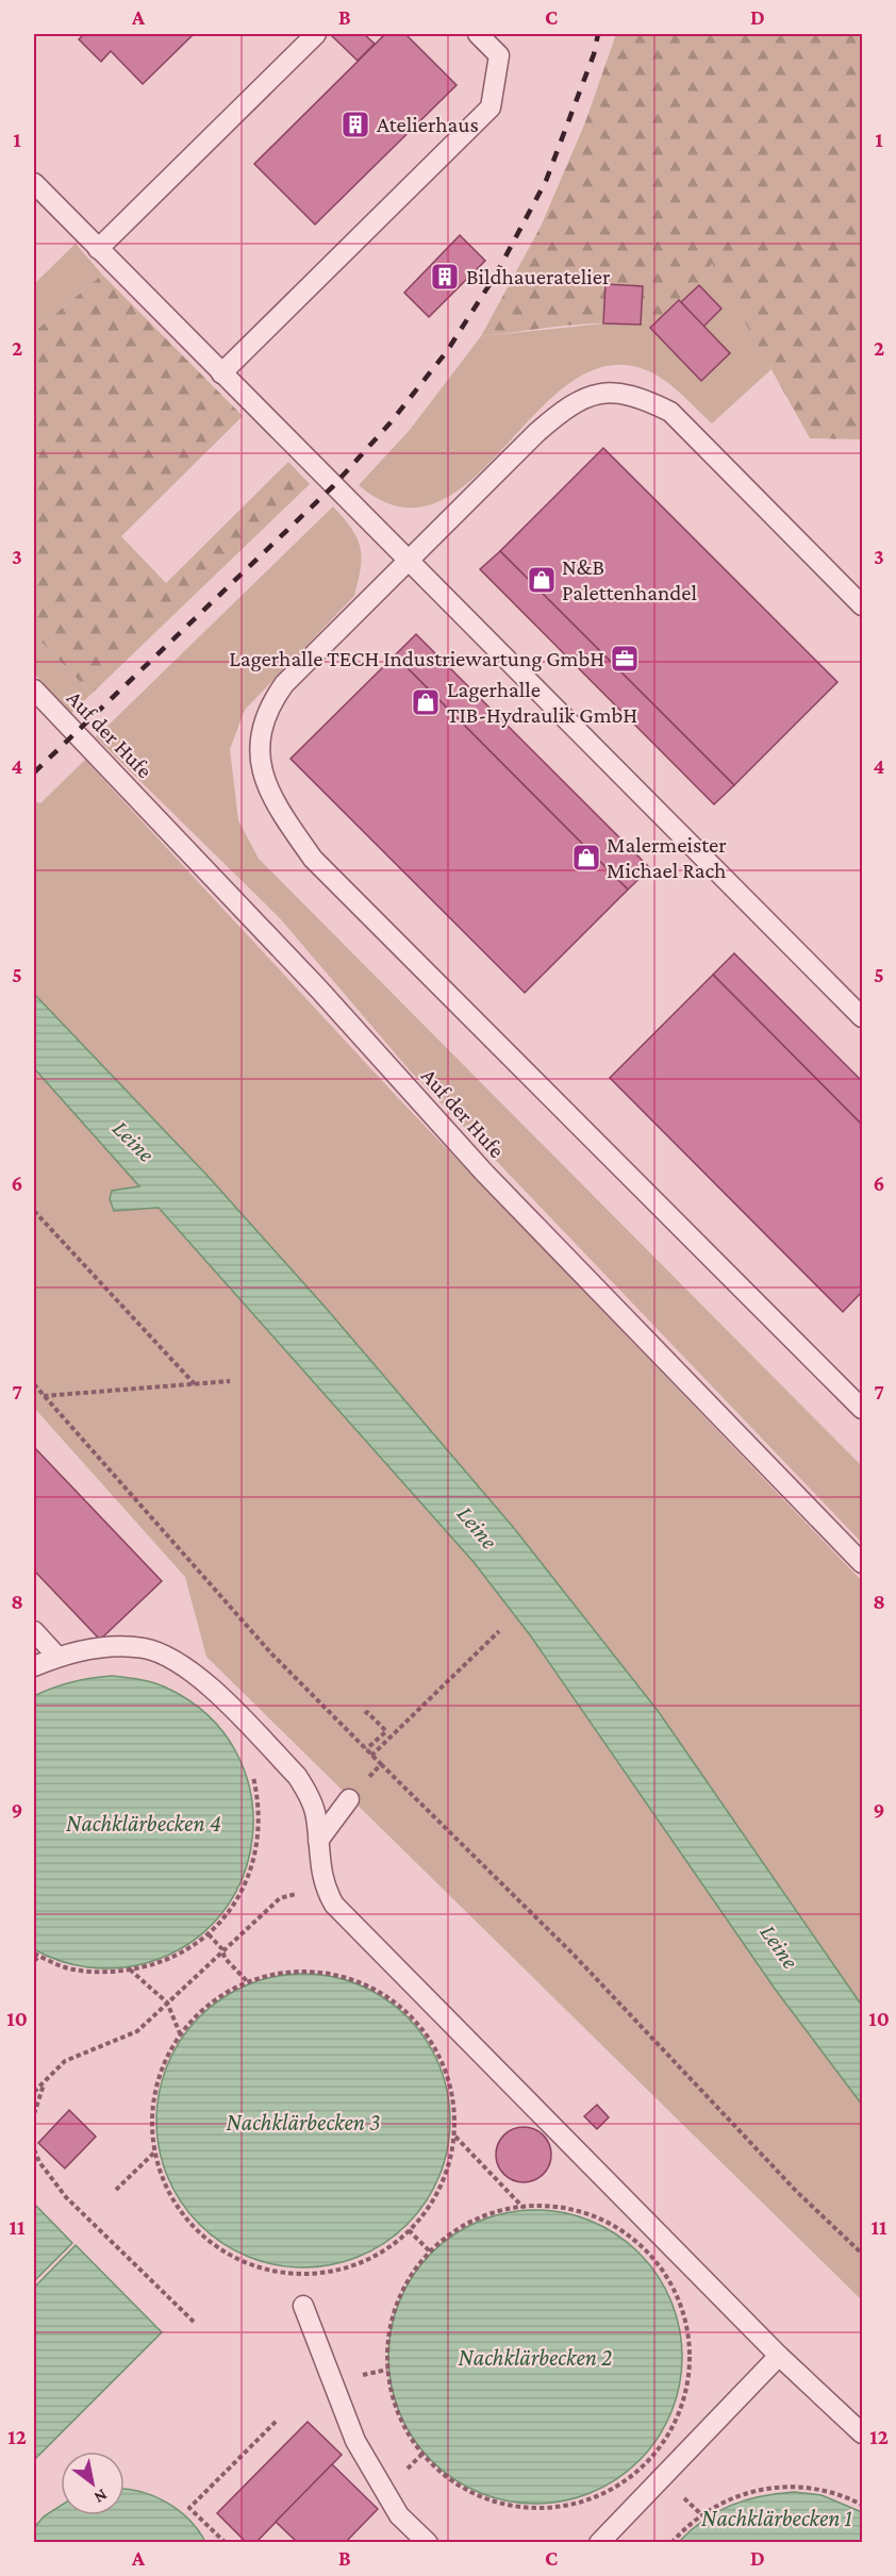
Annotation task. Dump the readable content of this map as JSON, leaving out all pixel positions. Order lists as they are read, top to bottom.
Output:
{
  "streets": {
    "lane": ["Auf der Hufe"]
  },
  "water": [
    "Leine",
    "Nachklärbecken 4",
    "Nachklärbecken 3",
    "Nachklärbecken 2",
    "Nachklärbecken 1"
  ],
  "places": {
    "building": ["Atelierhaus", "Bildhaueratelier"],
    "shop": ["N&B Palettenhandel", "Lagerhalle TIB-Hydraulik GmbH", "Malermeister Michael Rach"],
    "office": ["Lagerhalle TECH Industriewartung GmbH"]
  },
  "north": "bottom right",
  "grid": {
    "columns": [
      "A",
      "B",
      "C",
      "D"
    ],
    "rows": [
      "1",
      "2",
      "3",
      "4",
      "5",
      "6",
      "7",
      "8",
      "9",
      "10",
      "11",
      "12"
    ]
  }
}
